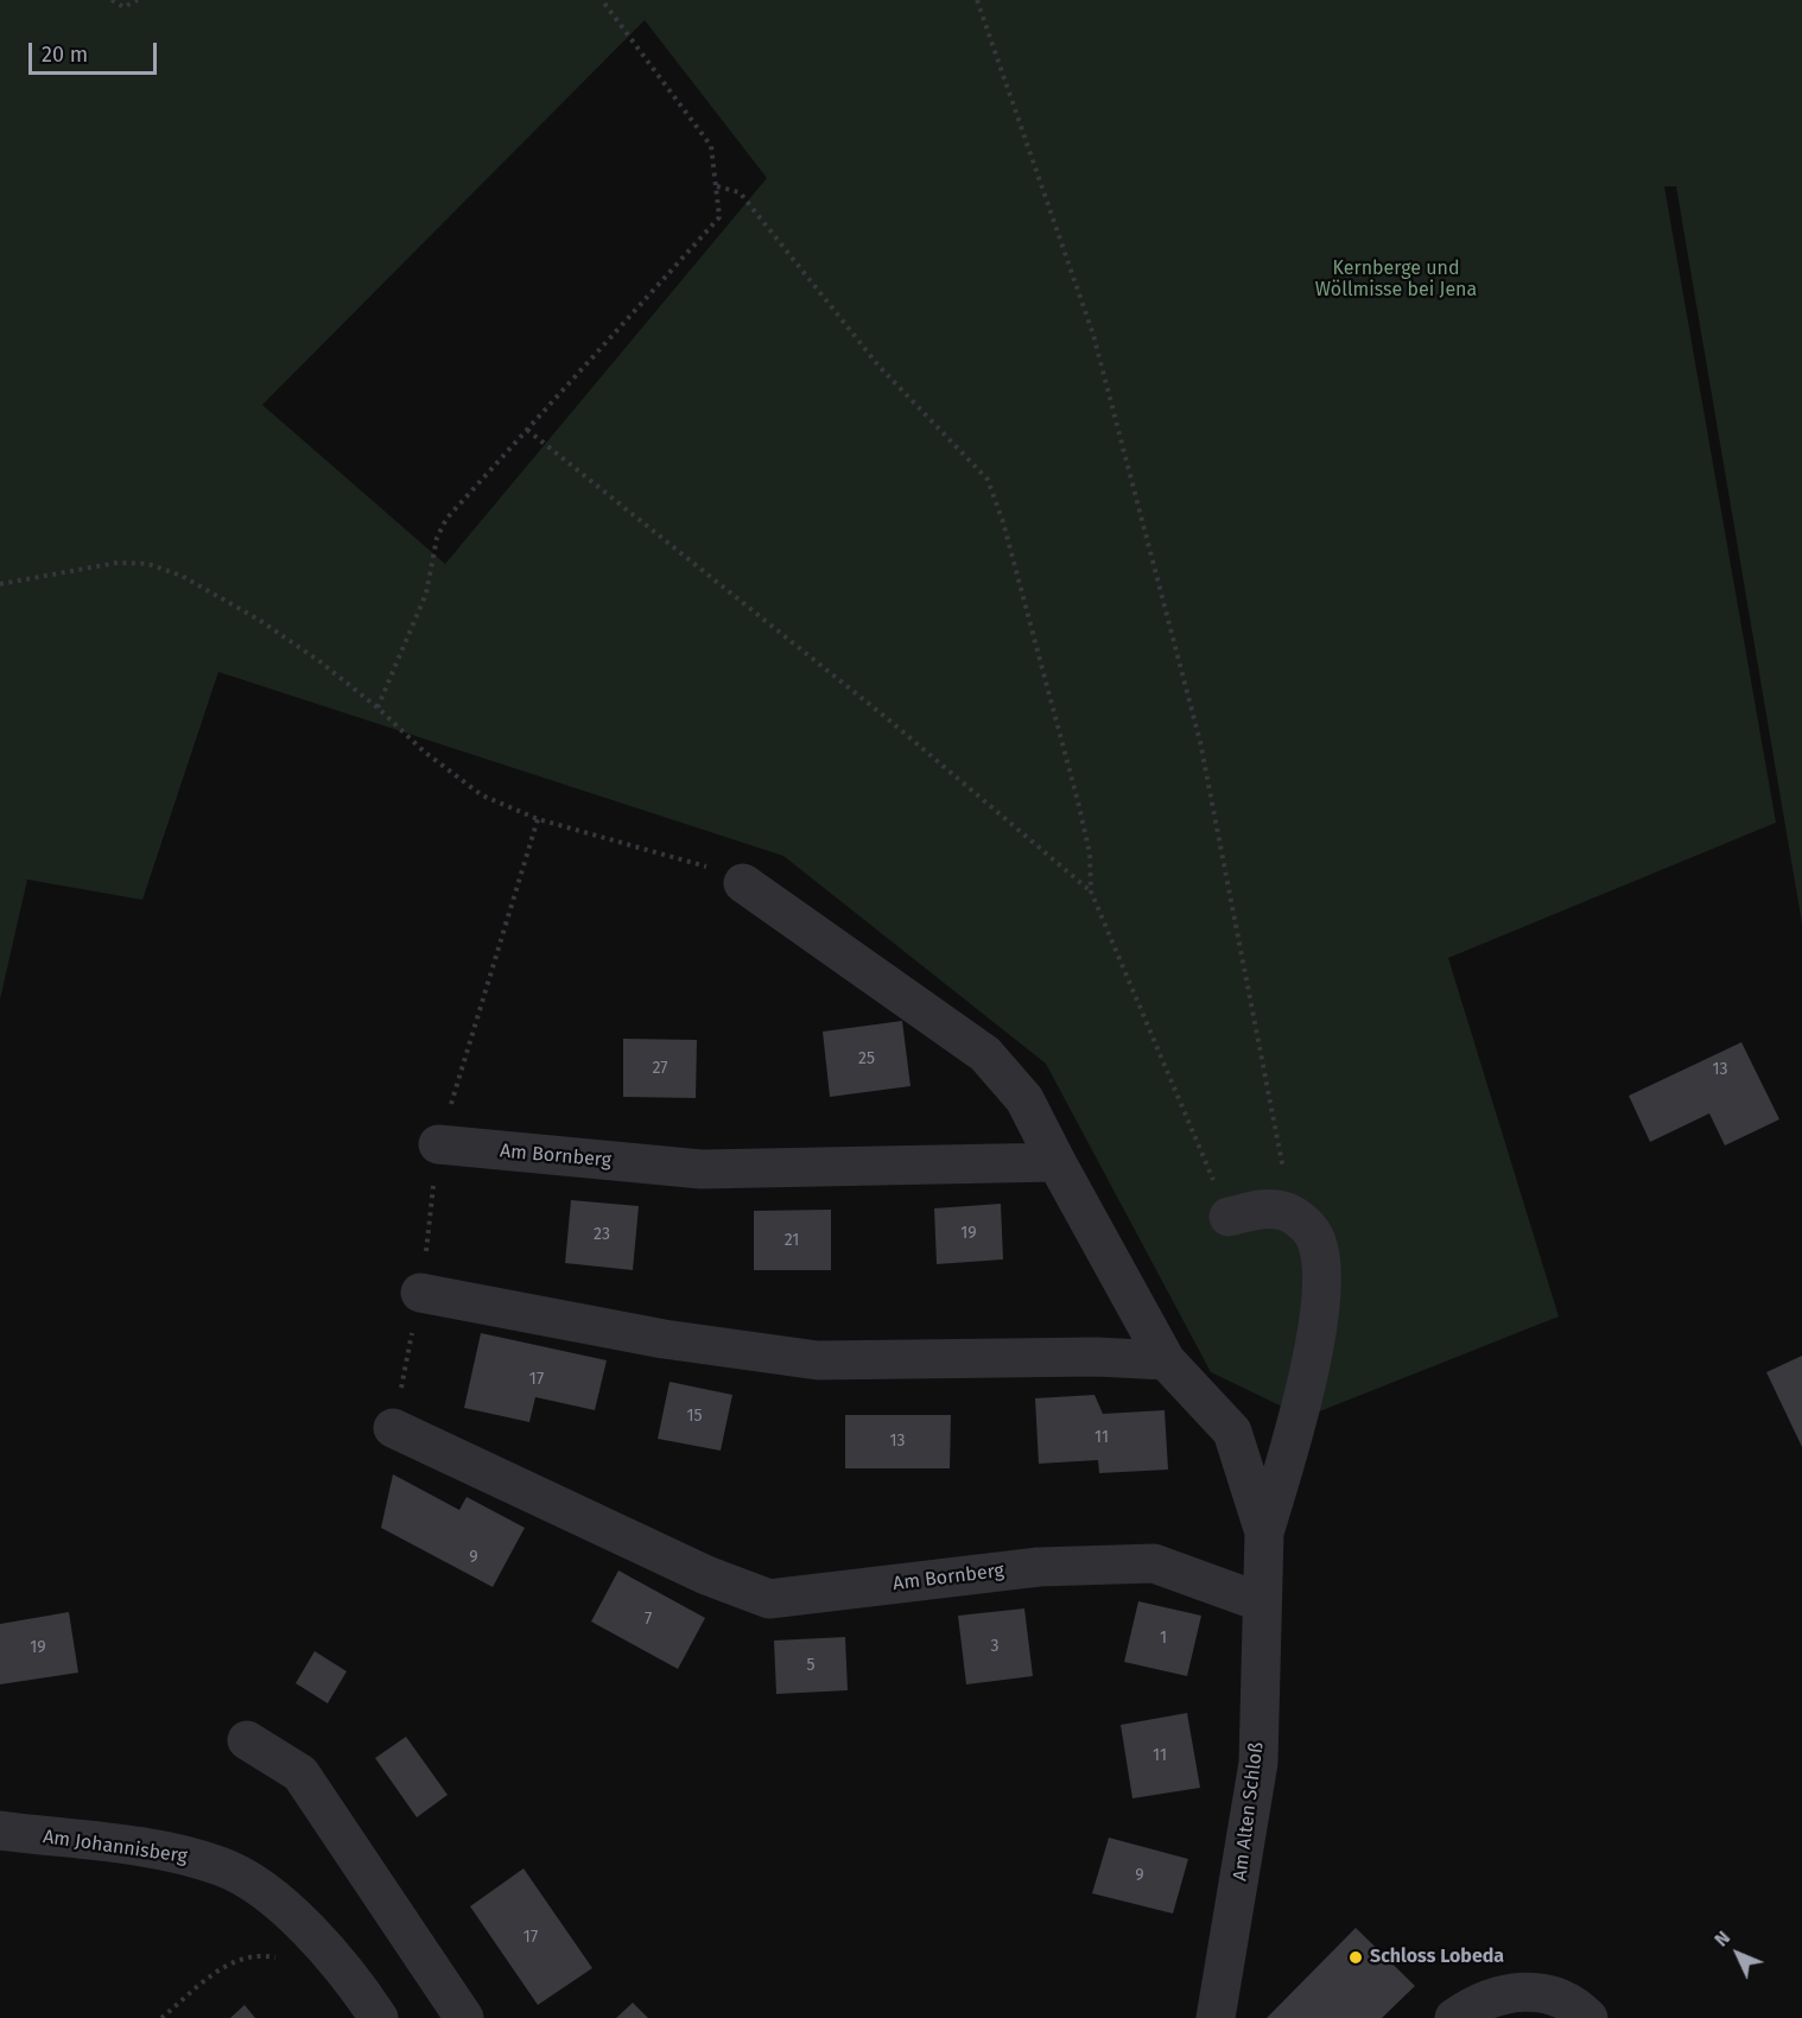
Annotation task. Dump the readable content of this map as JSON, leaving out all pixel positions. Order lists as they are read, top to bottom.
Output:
{
  "streets": {
    "street": ["Am Bornberg", "Am Alten Schloß", "Am Johannisberg"]
  },
  "crossings": [
    ["Am Bornberg", "Am Alten Schloß"]
  ],
  "parks": ["Kernberge und Wöllmisse bei Jena"],
  "places": ["Schloss Lobeda"],
  "house_numbers": [
    "25",
    "27",
    "13",
    "19",
    "23",
    "21",
    "17",
    "15",
    "11",
    "13",
    "9",
    "7",
    "1",
    "3",
    "19",
    "5",
    "11",
    "9",
    "17"
  ],
  "scale_bar": "20 m",
  "north": "top left"
}
